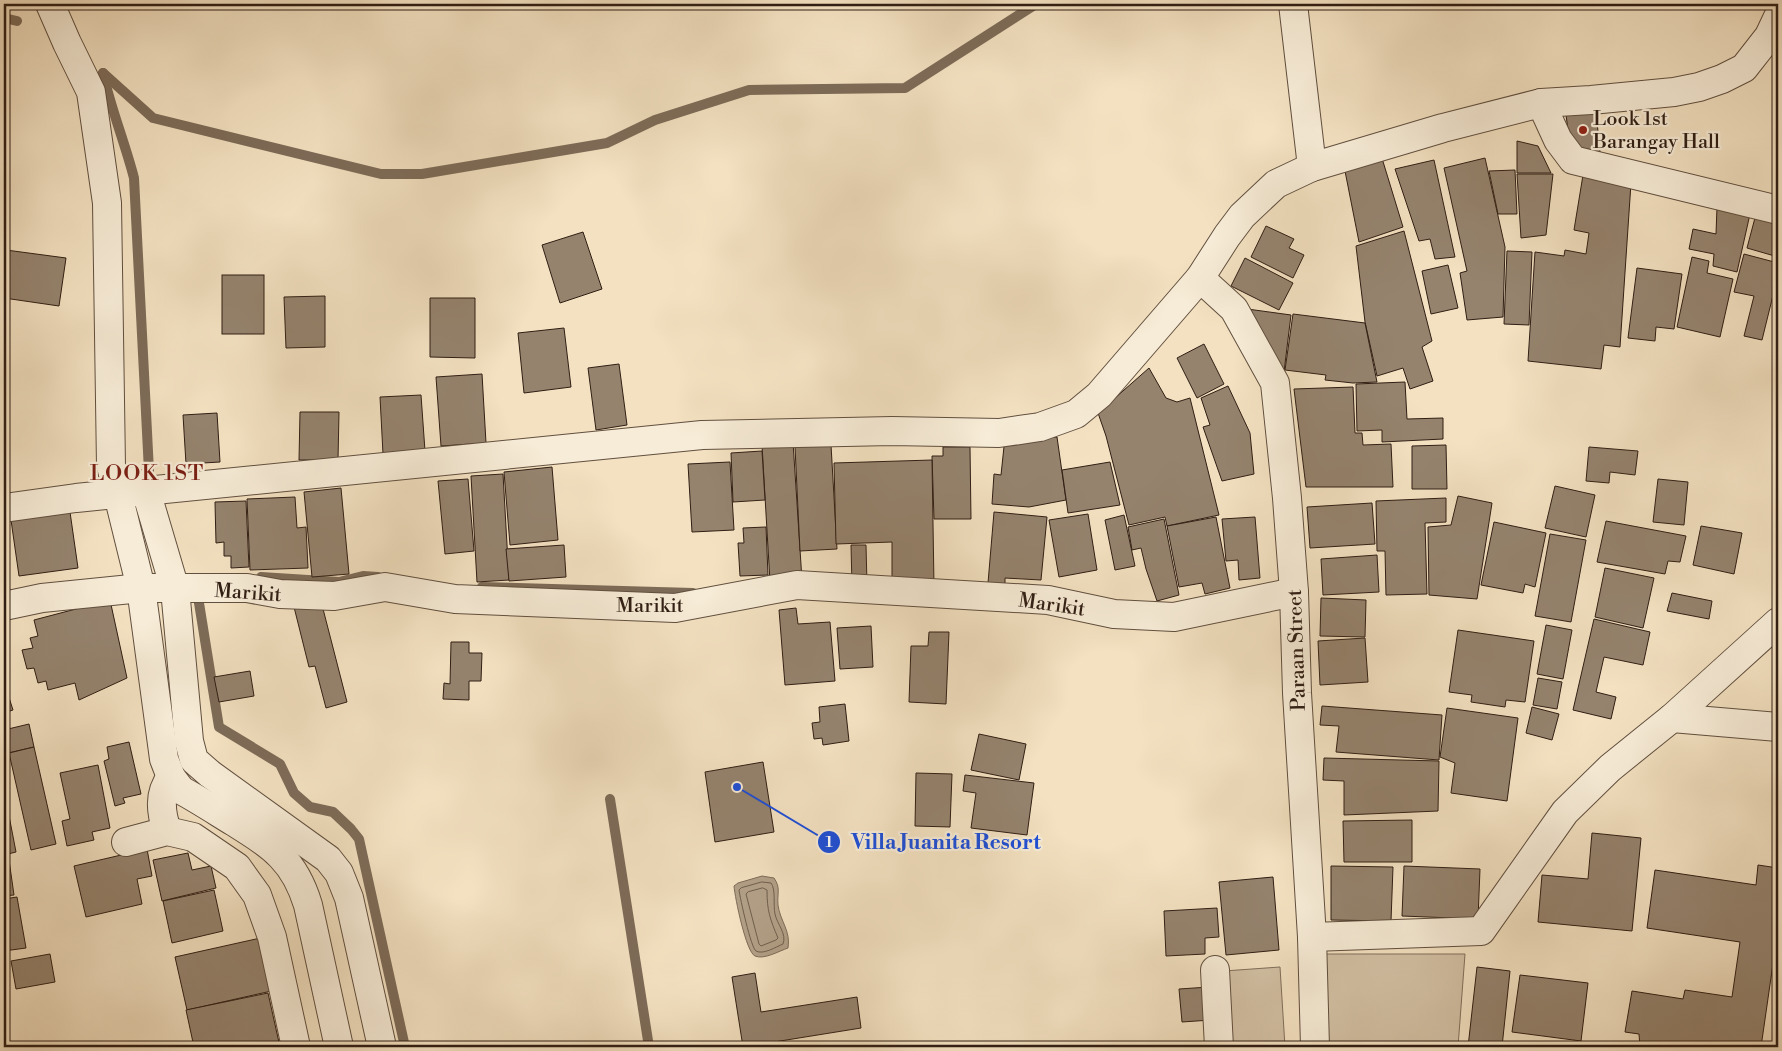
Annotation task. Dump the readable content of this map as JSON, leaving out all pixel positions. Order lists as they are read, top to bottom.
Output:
{
  "streets": {
    "street": ["Marikit", "Paraan Street"]
  },
  "crossings": [
    ["Marikit", "Paraan Street"]
  ],
  "districts": ["LOOK 1ST"],
  "places": ["Look 1st Barangay Hall", "Villa Juanita Resort"]
}
